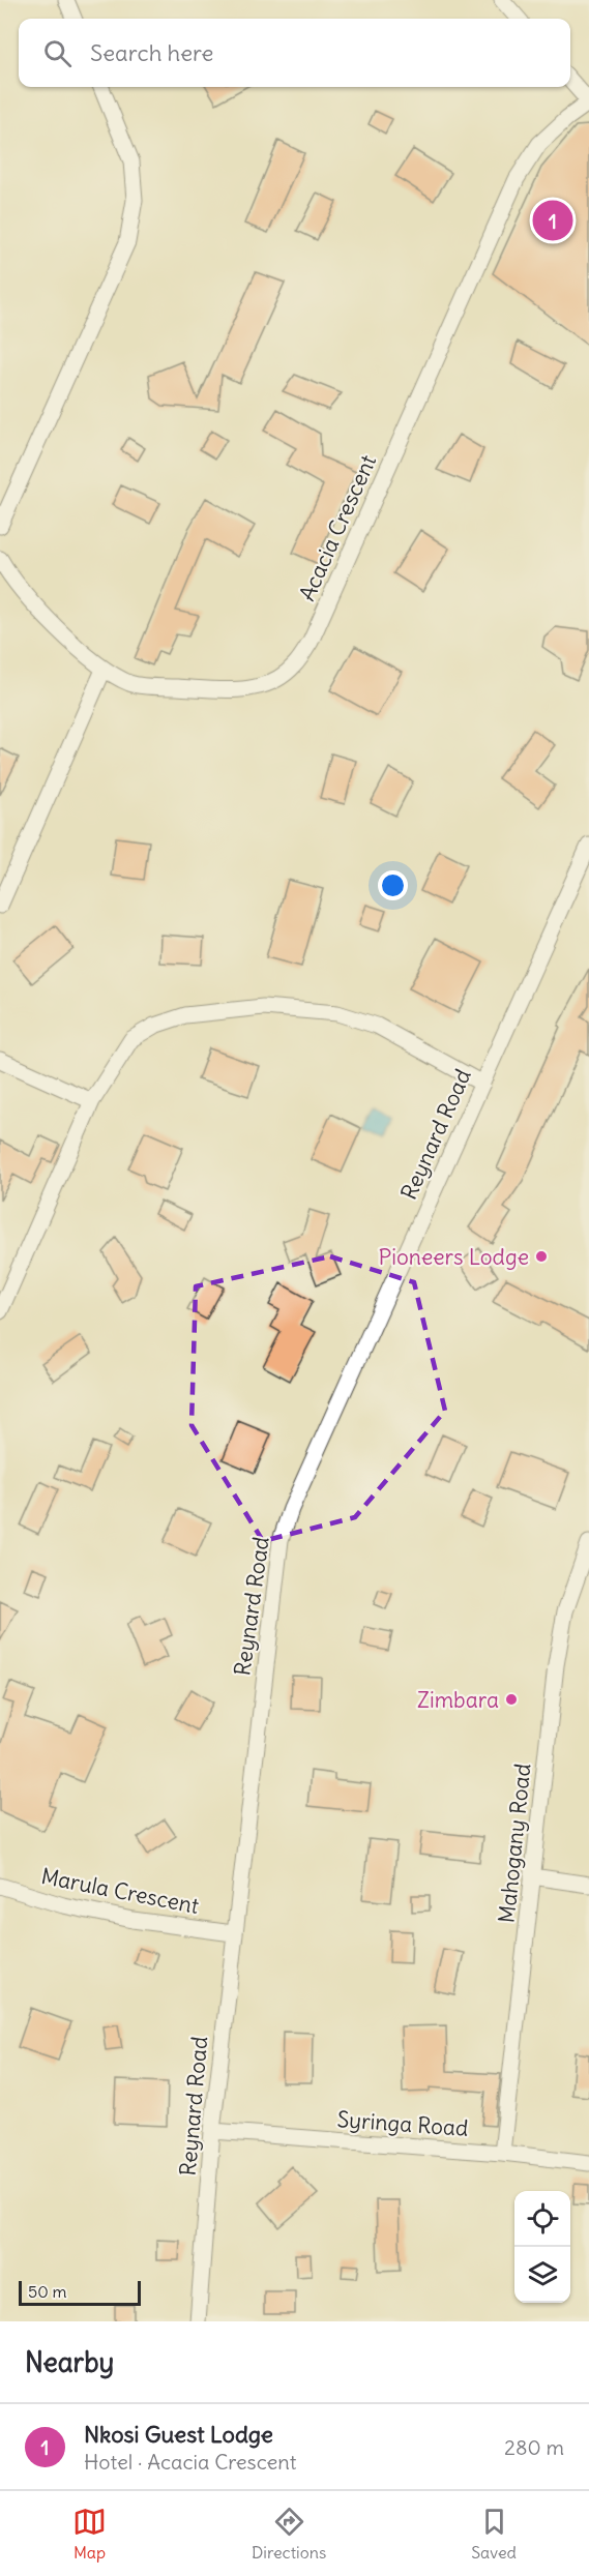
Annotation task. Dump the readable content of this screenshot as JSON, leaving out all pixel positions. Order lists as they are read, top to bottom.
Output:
{
  "streets": {
    "street": [
      "Acacia Crescent",
      "Reynard Road",
      "Mahogany Road",
      "Marula Crescent",
      "Syringa Road"
    ]
  },
  "crossings": [
    ["Reynard Road", "Marula Crescent"],
    ["Reynard Road", "Syringa Road"],
    ["Mahogany Road", "Syringa Road"]
  ],
  "places": ["Pioneers Lodge", "Zimbara"],
  "scale_bar": "50 m",
  "page": {
    "search": "Search here",
    "pins": "1",
    "scale": "50 m",
    "heading": "Nearby",
    "list": [
      {
        "mark": "1",
        "name": "Nkosi Guest Lodge",
        "note": "Hotel · Acacia Crescent",
        "value": "280 m"
      }
    ],
    "nav": ["Map", "Directions", "Saved"]
  }
}
